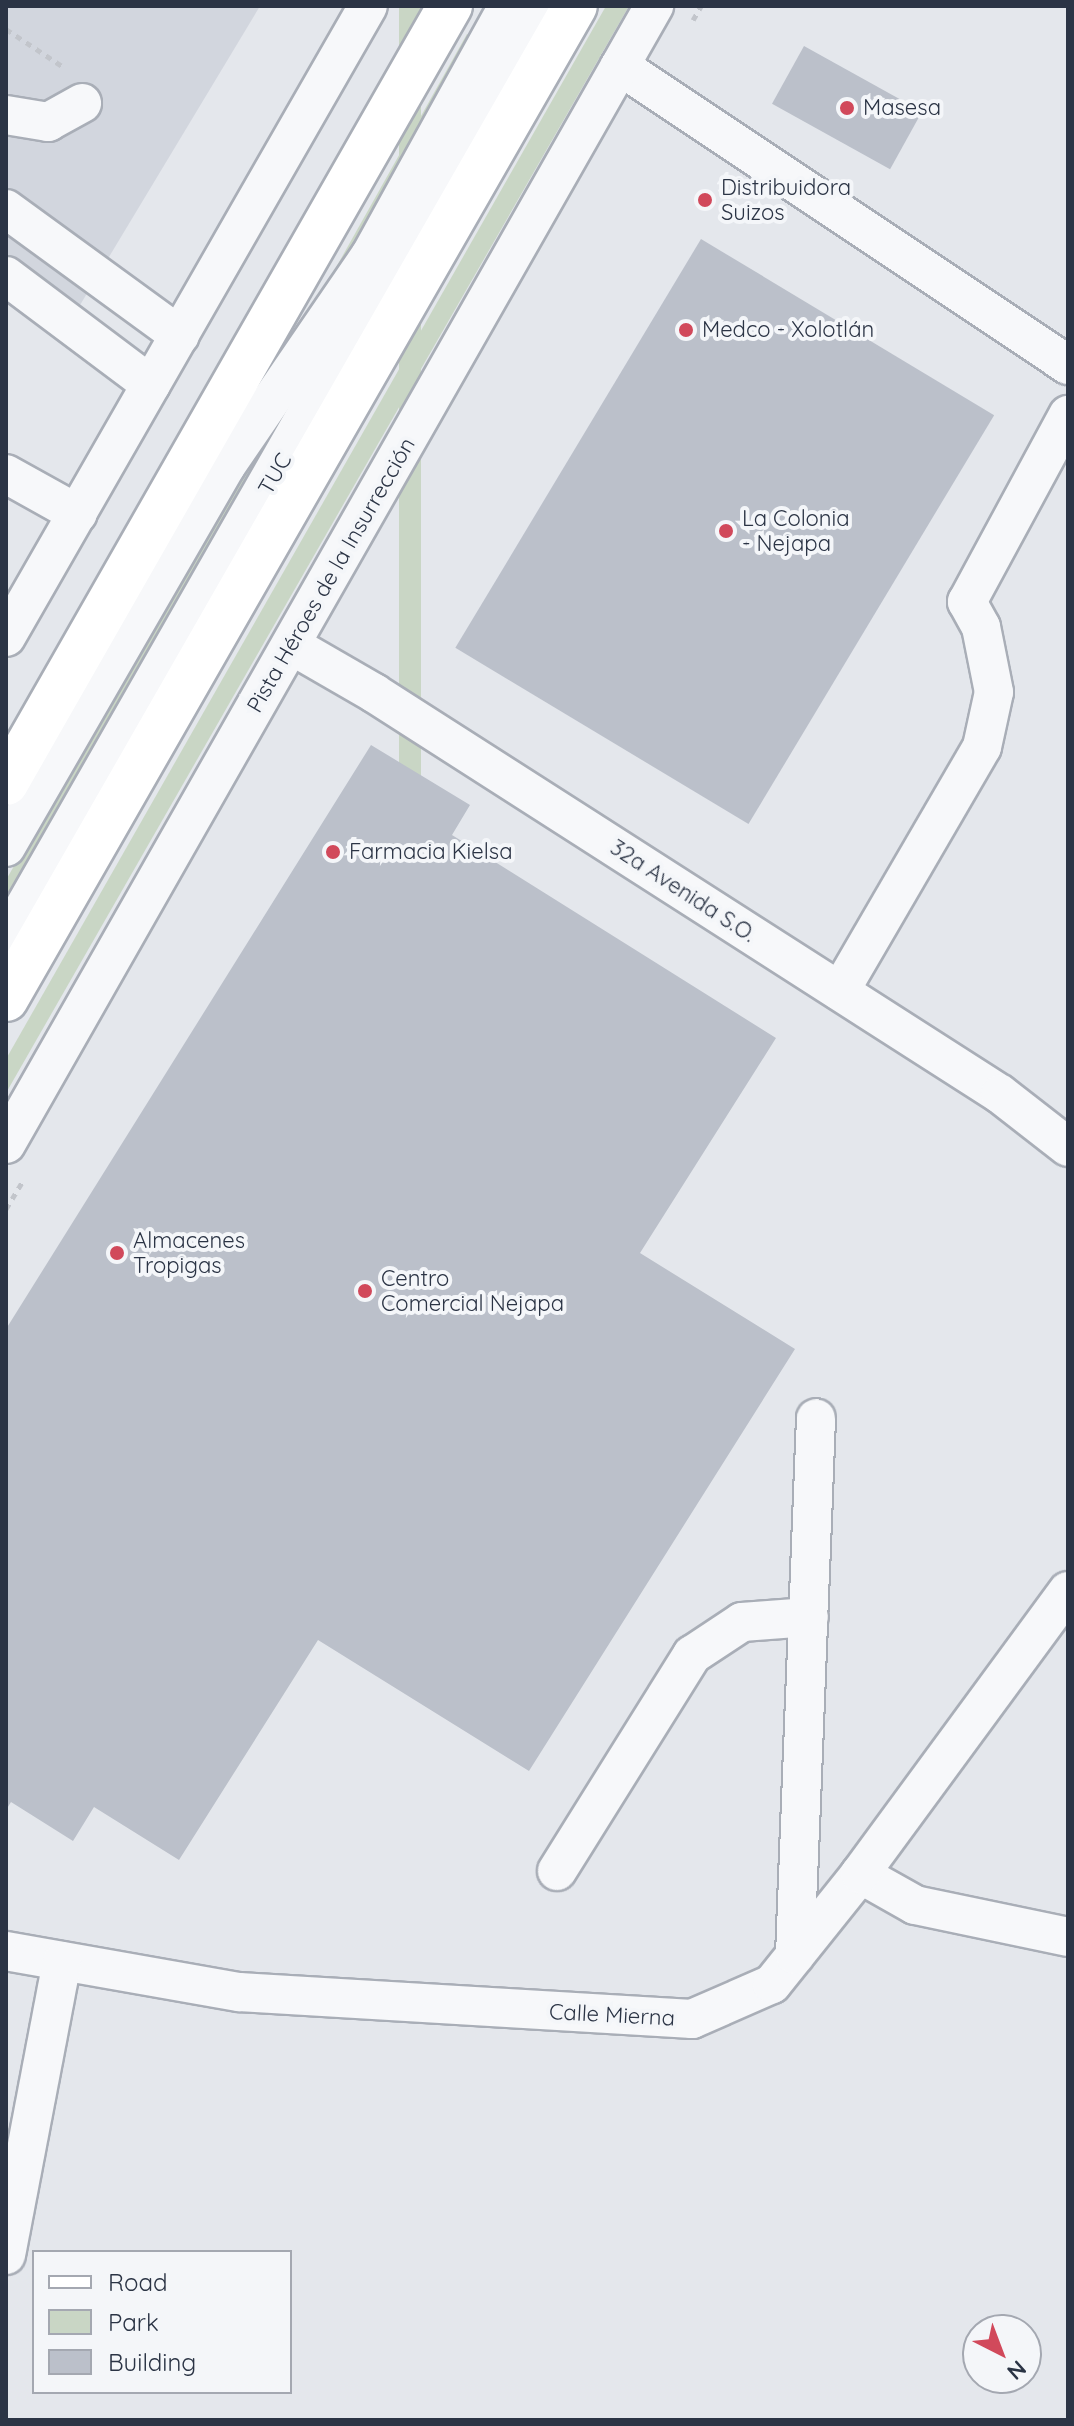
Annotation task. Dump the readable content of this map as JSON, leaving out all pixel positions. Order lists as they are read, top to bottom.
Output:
{
  "streets": {
    "street": [
      "TUC",
      "Pista Héroes de la Insurrección",
      "32a Avenida S.O.",
      "Calle Mierna"
    ]
  },
  "crossings": [
    ["Pista Héroes de la Insurrección", "32a Avenida S.O."]
  ],
  "places": [
    "Masesa",
    "Distribuidora Suizos",
    "Medco - Xolotlán",
    "La Colonia - Nejapa",
    "Farmacia Kielsa",
    "Almacenes Tropigas",
    "Centro Comercial Nejapa"
  ],
  "legend": ["Road", "Park", "Building"],
  "north": "bottom right"
}
